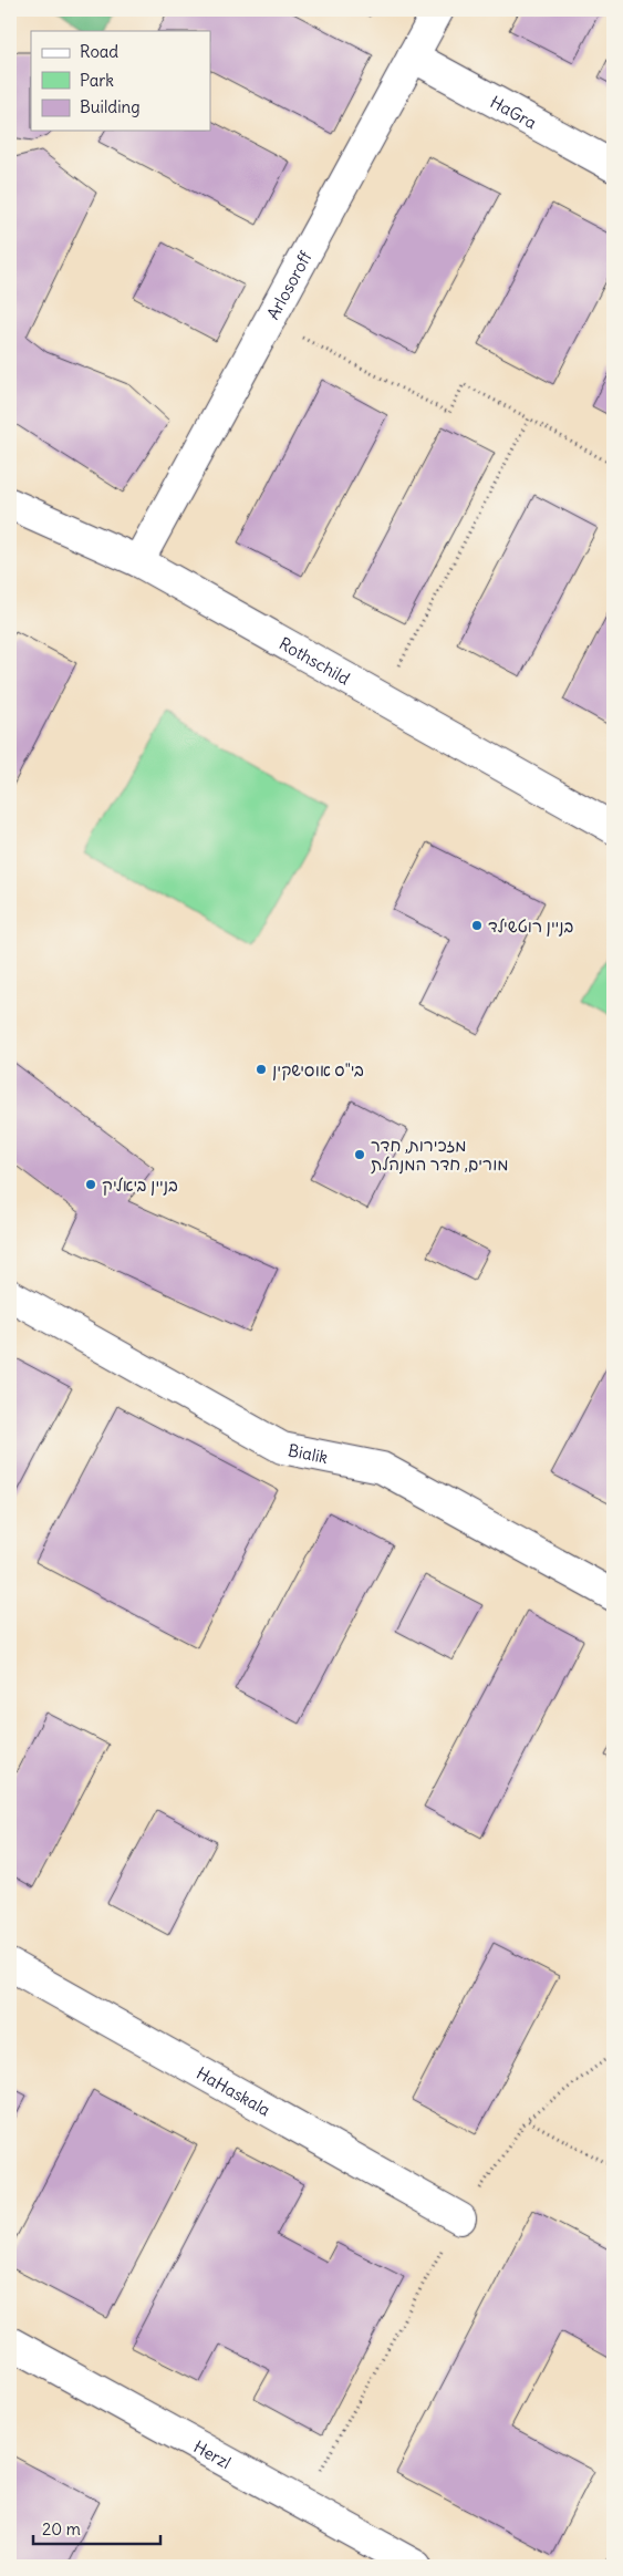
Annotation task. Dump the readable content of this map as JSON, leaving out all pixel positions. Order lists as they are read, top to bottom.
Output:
{
  "streets": {
    "street": [
      "HaGra",
      "Arlosoroff",
      "Rothschild",
      "Bialik",
      "HaHaskala",
      "Herzl"
    ]
  },
  "crossings": [
    ["HaGra", "Arlosoroff"],
    ["Arlosoroff", "Rothschild"]
  ],
  "places": [
    "בניין רוטשילד",
    "בי\"ס אוסישקין",
    "מזכירות, חדר מורים, חדר המנהלת",
    "בניין ביאליק"
  ],
  "legend": ["Road", "Park", "Building"],
  "scale_bar": "20 m"
}
